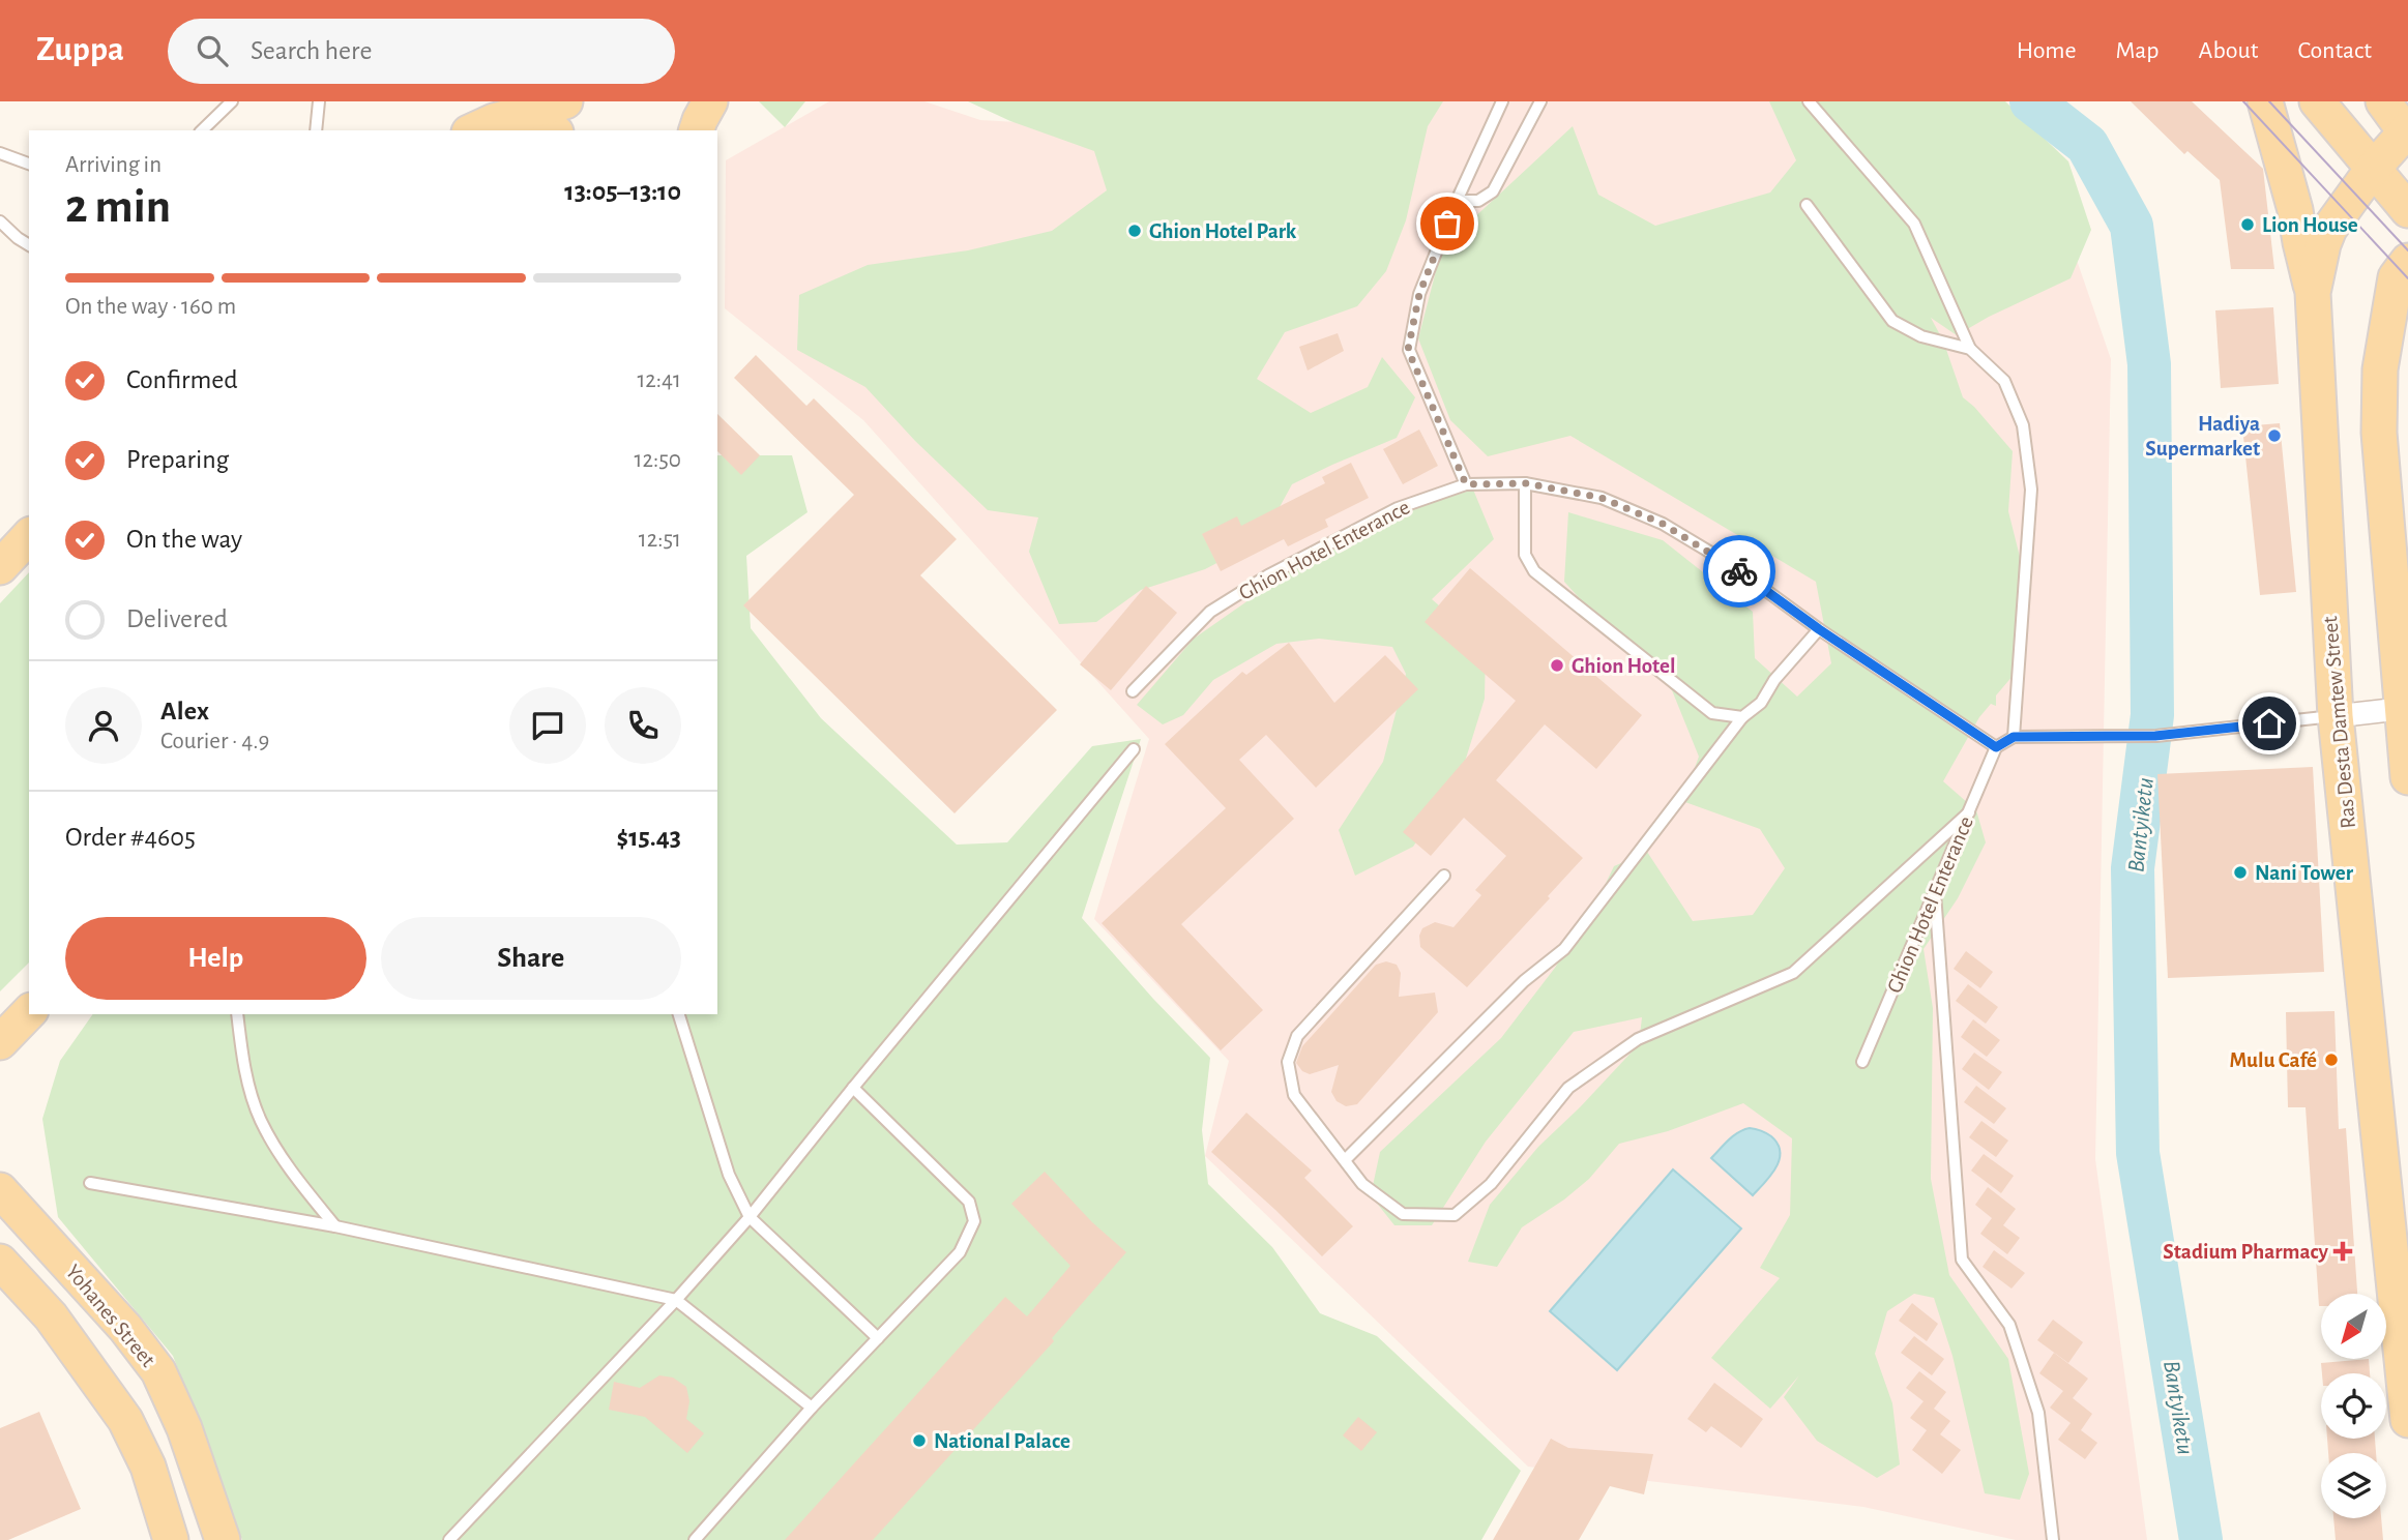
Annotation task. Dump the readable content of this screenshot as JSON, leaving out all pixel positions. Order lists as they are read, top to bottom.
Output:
{
  "streets": {
    "main road": ["Ras Desta Damtew Street", "Yohanes Street"],
    "lane": ["Ghion Hotel Enterance"]
  },
  "water": ["Bantyiketu"],
  "places": {
    "other": [
      "Lion House",
      "Ghion Hotel Park",
      "Hadiya Supermarket",
      "Ghion Hotel",
      "Nani Tower",
      "Mulu Café",
      "National Palace"
    ],
    "health": ["Stadium Pharmacy"]
  },
  "north": "bottom left",
  "page": {
    "header": "Zuppa",
    "search": "Search here",
    "nav": [
      "Home",
      "Map",
      "About",
      "Contact"
    ],
    "heading": ["2 min", "Arriving in", "13:05–13:10"],
    "panel": [
      "Alex",
      "Courier · 4.9",
      "Order #4605",
      "$15.43"
    ],
    "bar": "On the way · 160 m",
    "list": [
      ["Confirmed", "12:41"],
      ["Preparing", "12:50"],
      ["On the way", "12:51"],
      "Delivered"
    ],
    "buttons": ["Help", "Share"]
  }
}
